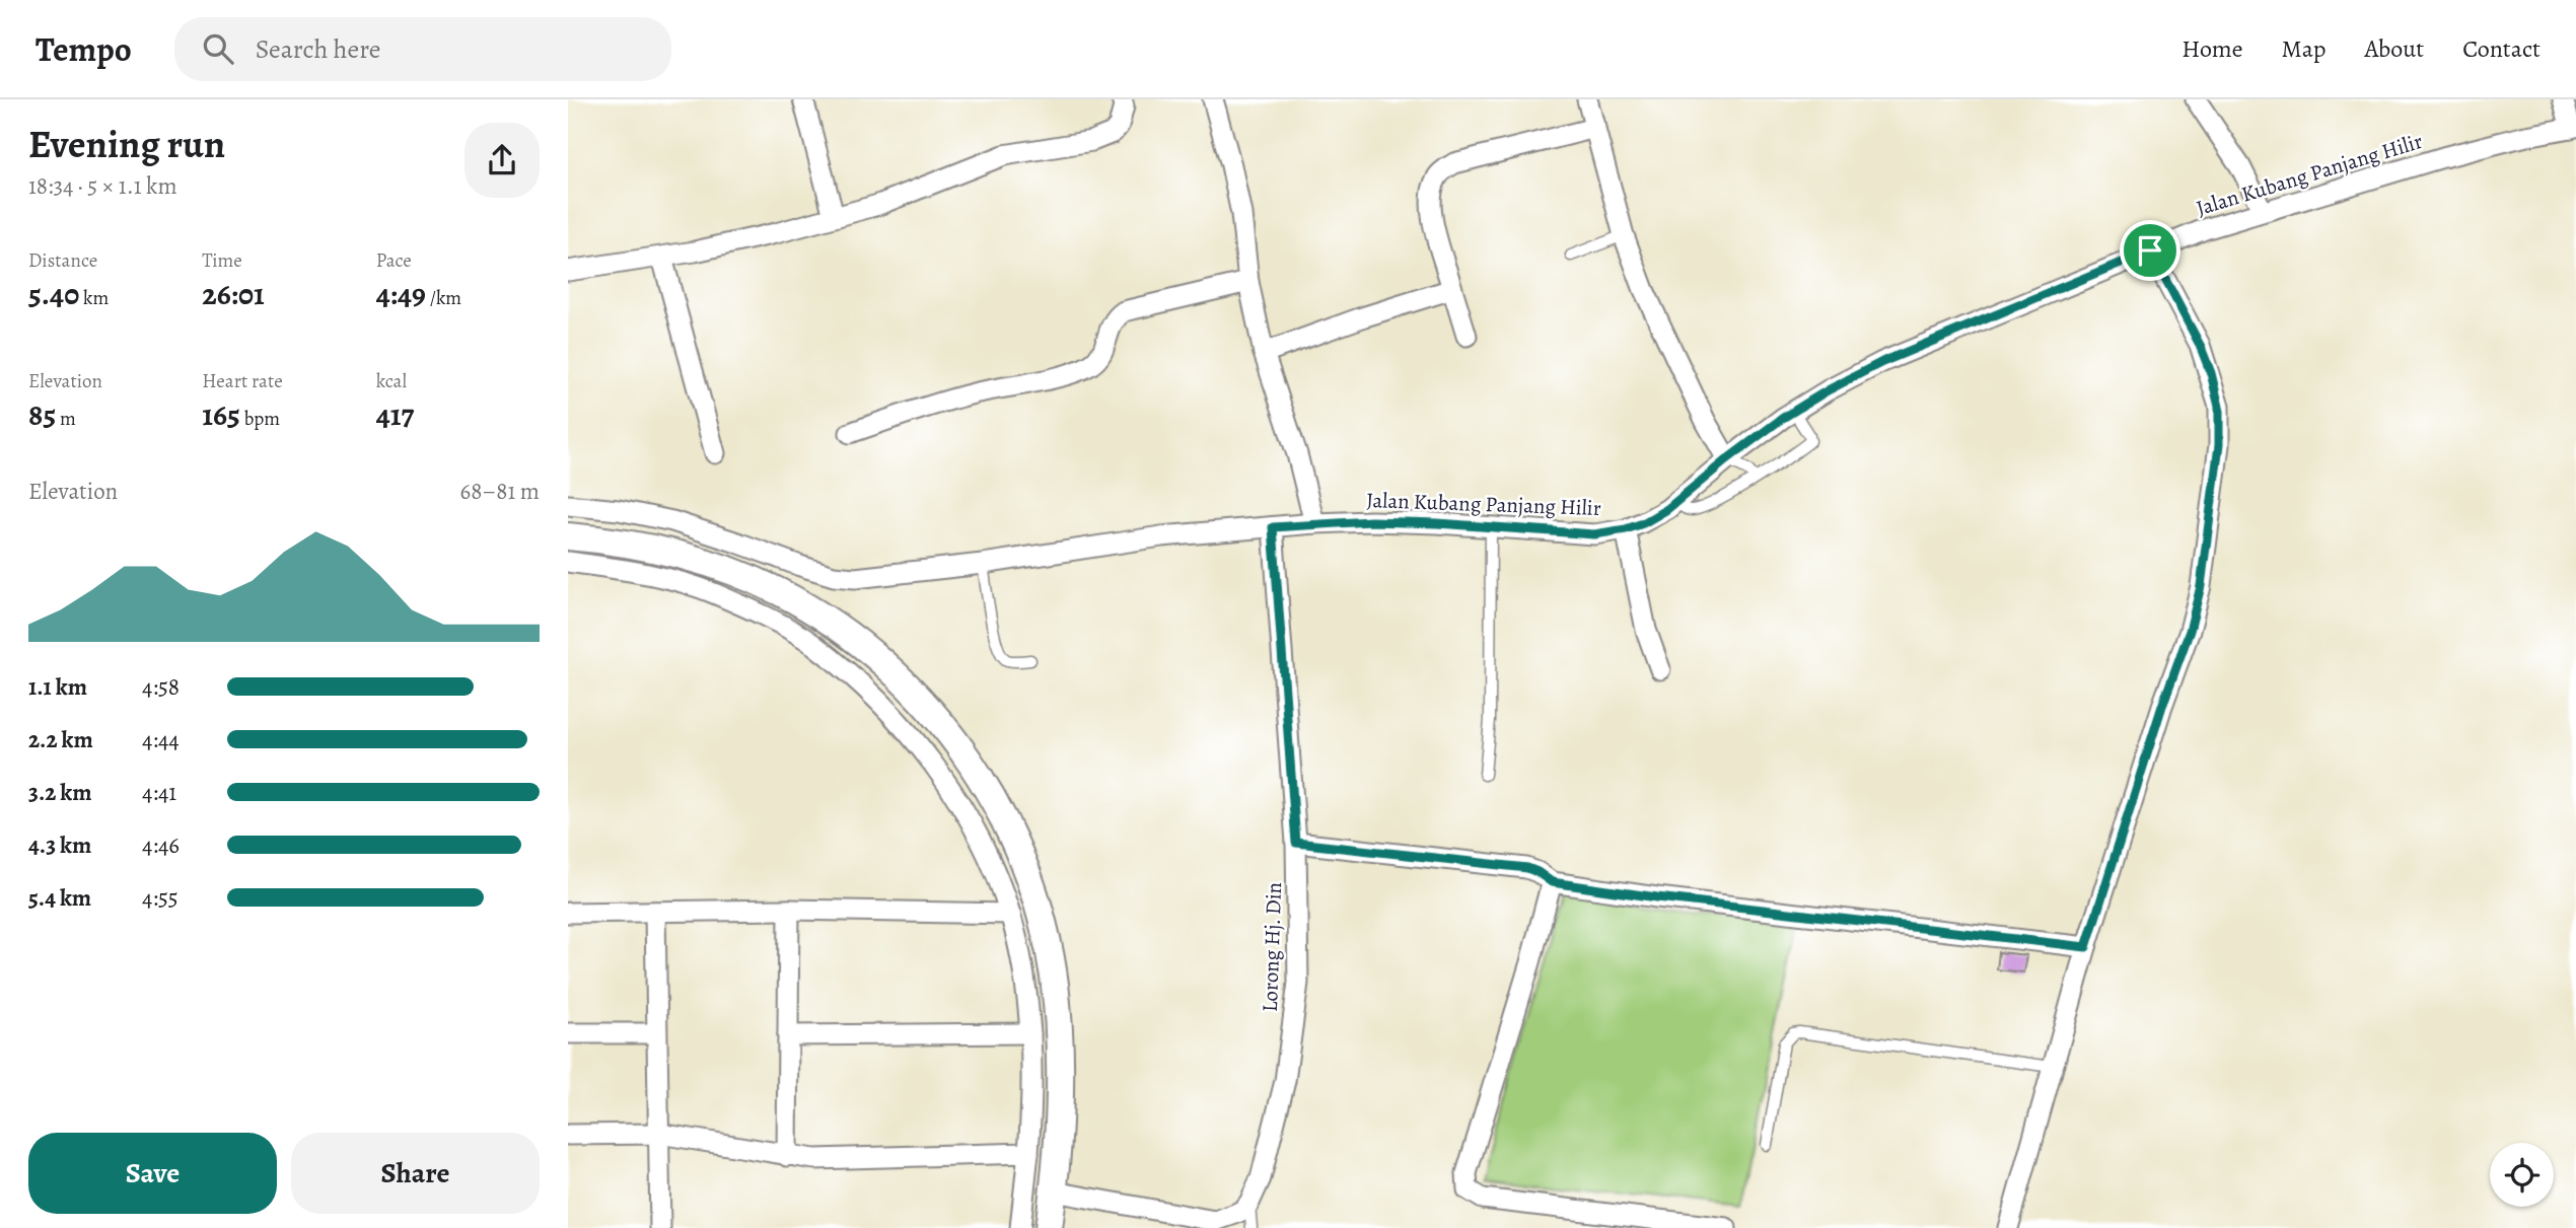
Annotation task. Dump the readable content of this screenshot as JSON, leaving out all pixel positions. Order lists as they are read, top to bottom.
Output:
{
  "streets": {
    "street": ["Jalan Kubang Panjang Hilir", "Lorong Hj. Din"]
  },
  "crossings": [
    ["Jalan Kubang Panjang Hilir", "Lorong Hj. Din"]
  ],
  "page": {
    "header": "Tempo",
    "search": "Search here",
    "nav": [
      "Home",
      "Map",
      "About",
      "Contact"
    ],
    "heading": ["Evening run", "18:34 · 5 × 1.1 km"],
    "stats": [
      ["Distance", "5.40 km"],
      ["Time", "26:01"],
      ["Pace", "4:49 /km"],
      ["Elevation", "85 m"],
      ["Heart rate", "165 bpm"],
      ["kcal", "417"]
    ],
    "chart": ["Elevation", "68–81 m"],
    "list": [
      {
        "name": "1.1 km",
        "note": "4:58"
      },
      {
        "name": "2.2 km",
        "note": "4:44"
      },
      {
        "name": "3.2 km",
        "note": "4:41"
      },
      {
        "name": "4.3 km",
        "note": "4:46"
      },
      {
        "name": "5.4 km",
        "note": "4:55"
      }
    ],
    "buttons": ["Save", "Share"]
  }
}
